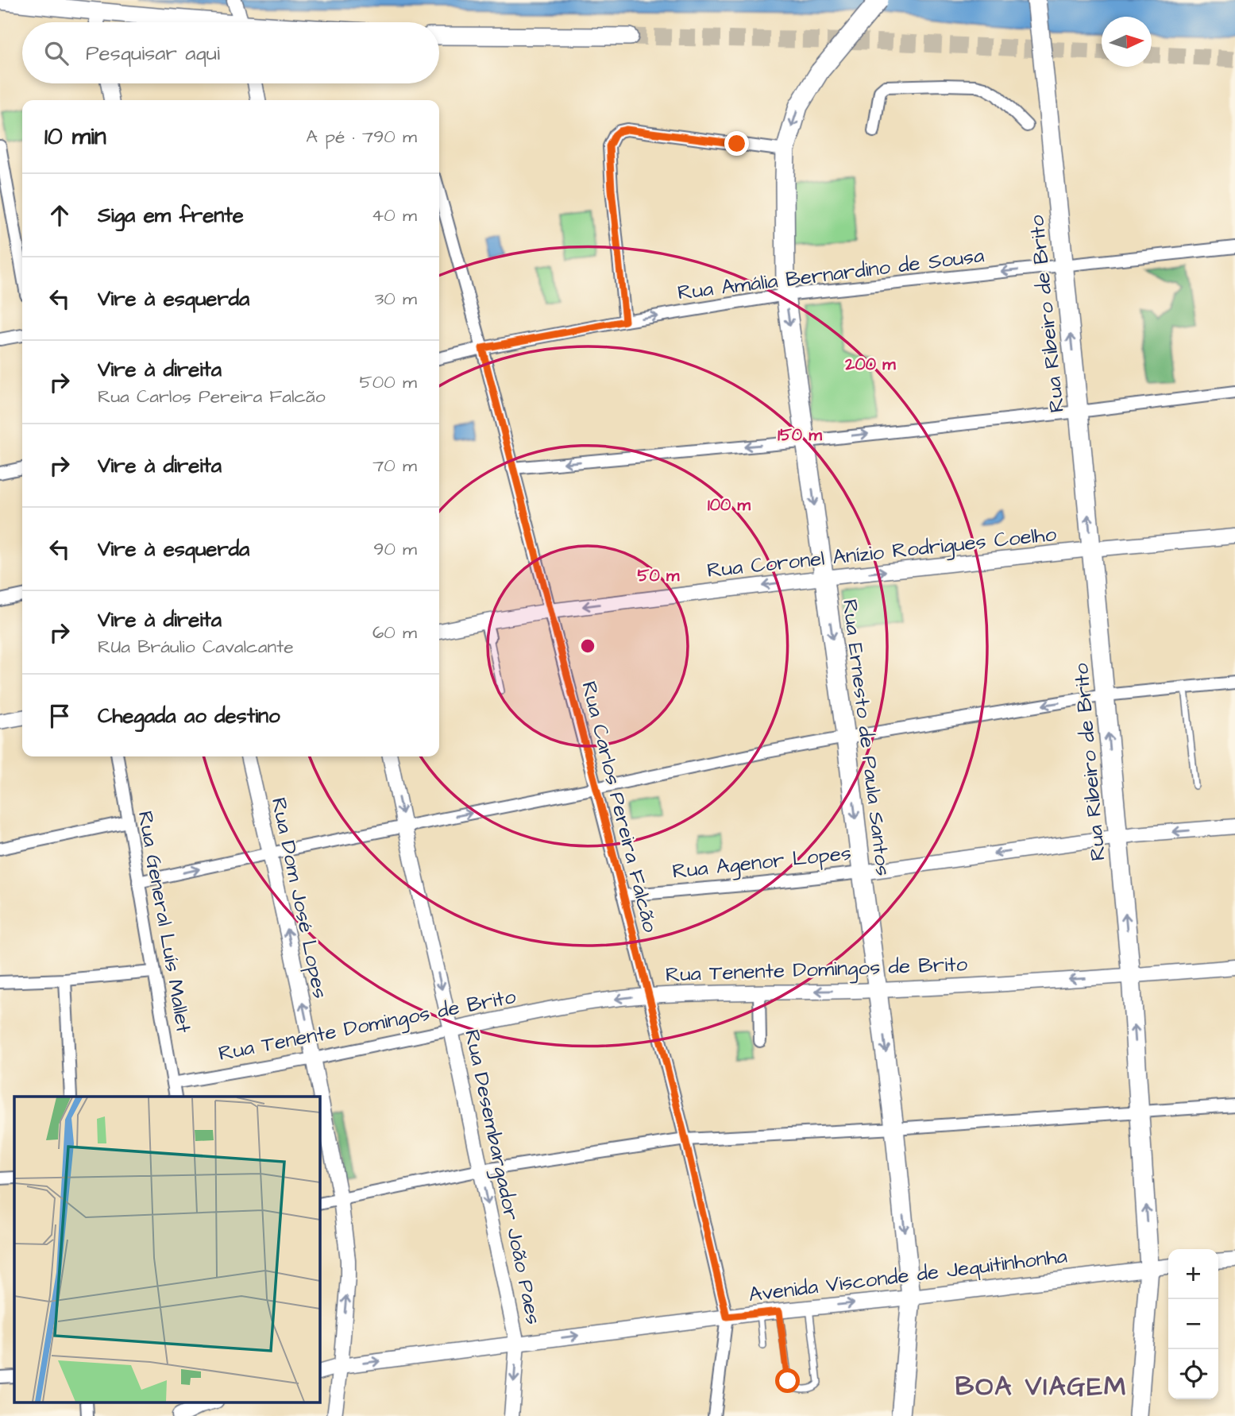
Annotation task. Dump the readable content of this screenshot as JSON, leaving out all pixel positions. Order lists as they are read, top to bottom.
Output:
{
  "streets": {
    "main road": ["Rua Ribeiro de Brito", "Rua Ernesto de Paula Santos"],
    "street": [
      "Rua Amália Bernardino de Sousa",
      "Rua Coronel Anízio Rodrigues Coelho",
      "Rua Carlos Pereira Falcão",
      "Rua Agenor Lopes",
      "Rua Dom José Lopes",
      "Rua General Luís Mallet",
      "Rua Tenente Domingos de Brito",
      "Rua Desembargador João Paes",
      "Avenida Visconde de Jequitinhonha"
    ]
  },
  "crossings": [
    ["Rua Amália Bernardino de Sousa", "Rua Ribeiro de Brito"],
    ["Rua Amália Bernardino de Sousa", "Rua Ernesto de Paula Santos"],
    ["Rua Amália Bernardino de Sousa", "Rua Carlos Pereira Falcão"],
    ["Rua Ribeiro de Brito", "Rua Coronel Anízio Rodrigues Coelho"],
    ["Rua Ribeiro de Brito", "Rua Agenor Lopes"],
    ["Rua Ribeiro de Brito", "Rua Tenente Domingos de Brito"],
    ["Rua Ribeiro de Brito", "Avenida Visconde de Jequitinhonha"],
    ["Rua Coronel Anízio Rodrigues Coelho", "Rua Ernesto de Paula Santos"],
    ["Rua Coronel Anízio Rodrigues Coelho", "Rua Carlos Pereira Falcão"],
    ["Rua Ernesto de Paula Santos", "Rua Agenor Lopes"],
    ["Rua Ernesto de Paula Santos", "Rua Tenente Domingos de Brito"],
    ["Rua Ernesto de Paula Santos", "Avenida Visconde de Jequitinhonha"],
    ["Rua Carlos Pereira Falcão", "Rua Agenor Lopes"],
    ["Rua Carlos Pereira Falcão", "Rua Tenente Domingos de Brito"],
    ["Rua Carlos Pereira Falcão", "Avenida Visconde de Jequitinhonha"],
    ["Rua Dom José Lopes", "Rua Tenente Domingos de Brito"],
    ["Rua Dom José Lopes", "Avenida Visconde de Jequitinhonha"],
    ["Rua General Luís Mallet", "Rua Tenente Domingos de Brito"],
    ["Rua Tenente Domingos de Brito", "Rua Desembargador João Paes"],
    ["Rua Desembargador João Paes", "Avenida Visconde de Jequitinhonha"]
  ],
  "one_way": [
    "Rua Ribeiro de Brito",
    "Rua Ernesto de Paula Santos",
    "Rua Agenor Lopes",
    "Rua Dom José Lopes",
    "Rua Tenente Domingos de Brito",
    "Rua Desembargador João Paes",
    "Avenida Visconde de Jequitinhonha"
  ],
  "districts": ["BOA VIAGEM"],
  "north": "right",
  "page": {
    "search": "Pesquisar aqui",
    "heading": ["10 min", "A pé · 790 m"],
    "list": [
      ["Siga em frente", "40 m"],
      ["Vire à esquerda", "30 m"],
      ["Vire à direita", "Rua Carlos Pereira Falcão", "500 m"],
      ["Vire à direita", "70 m"],
      ["Vire à esquerda", "90 m"],
      ["Vire à direita", "RUa Bráulio Cavalcante", "60 m"],
      "Chegada ao destino"
    ],
    "map_buttons": ["+", "−"]
  },
  "rings": [
    "200 m",
    "150 m",
    "100 m",
    "50 m"
  ]
}
